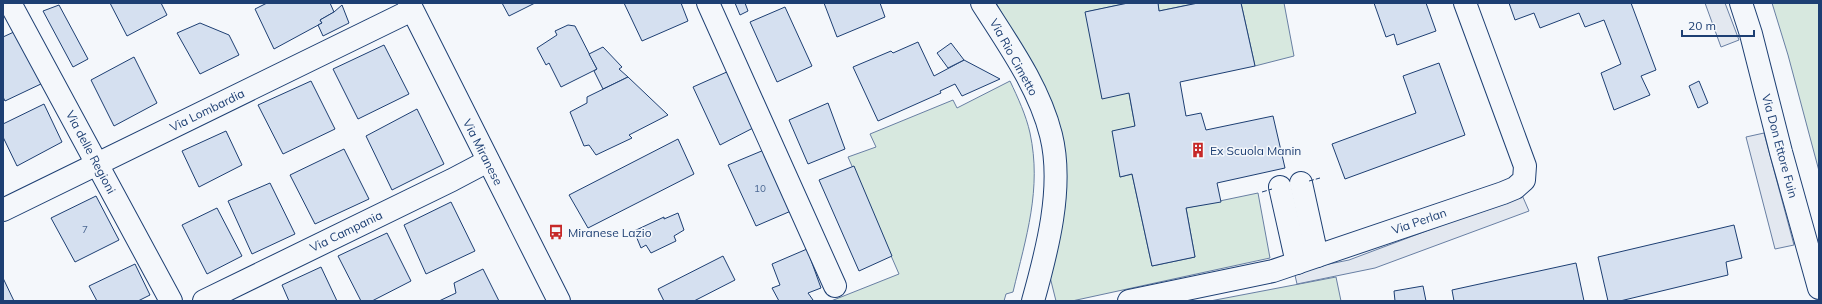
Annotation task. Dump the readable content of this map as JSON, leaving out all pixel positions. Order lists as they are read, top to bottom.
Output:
{
  "streets": {
    "street": [
      "Via Rio Cimetto",
      "Via Lombardia",
      "Via Don Ettore Fuin",
      "Via delle Regioni",
      "Via Miranese",
      "Via Perlan",
      "Via Campania"
    ]
  },
  "crossings": [
    ["Via Lombardia", "Via delle Regioni"],
    ["Via Lombardia", "Via Miranese"],
    ["Via Miranese", "Via Campania"]
  ],
  "places": {
    "building": ["Ex Scuola Manin"],
    "bus stop": ["Miranese Lazio"]
  },
  "house_numbers": ["10", "7"],
  "scale_bar": "20 m"
}
